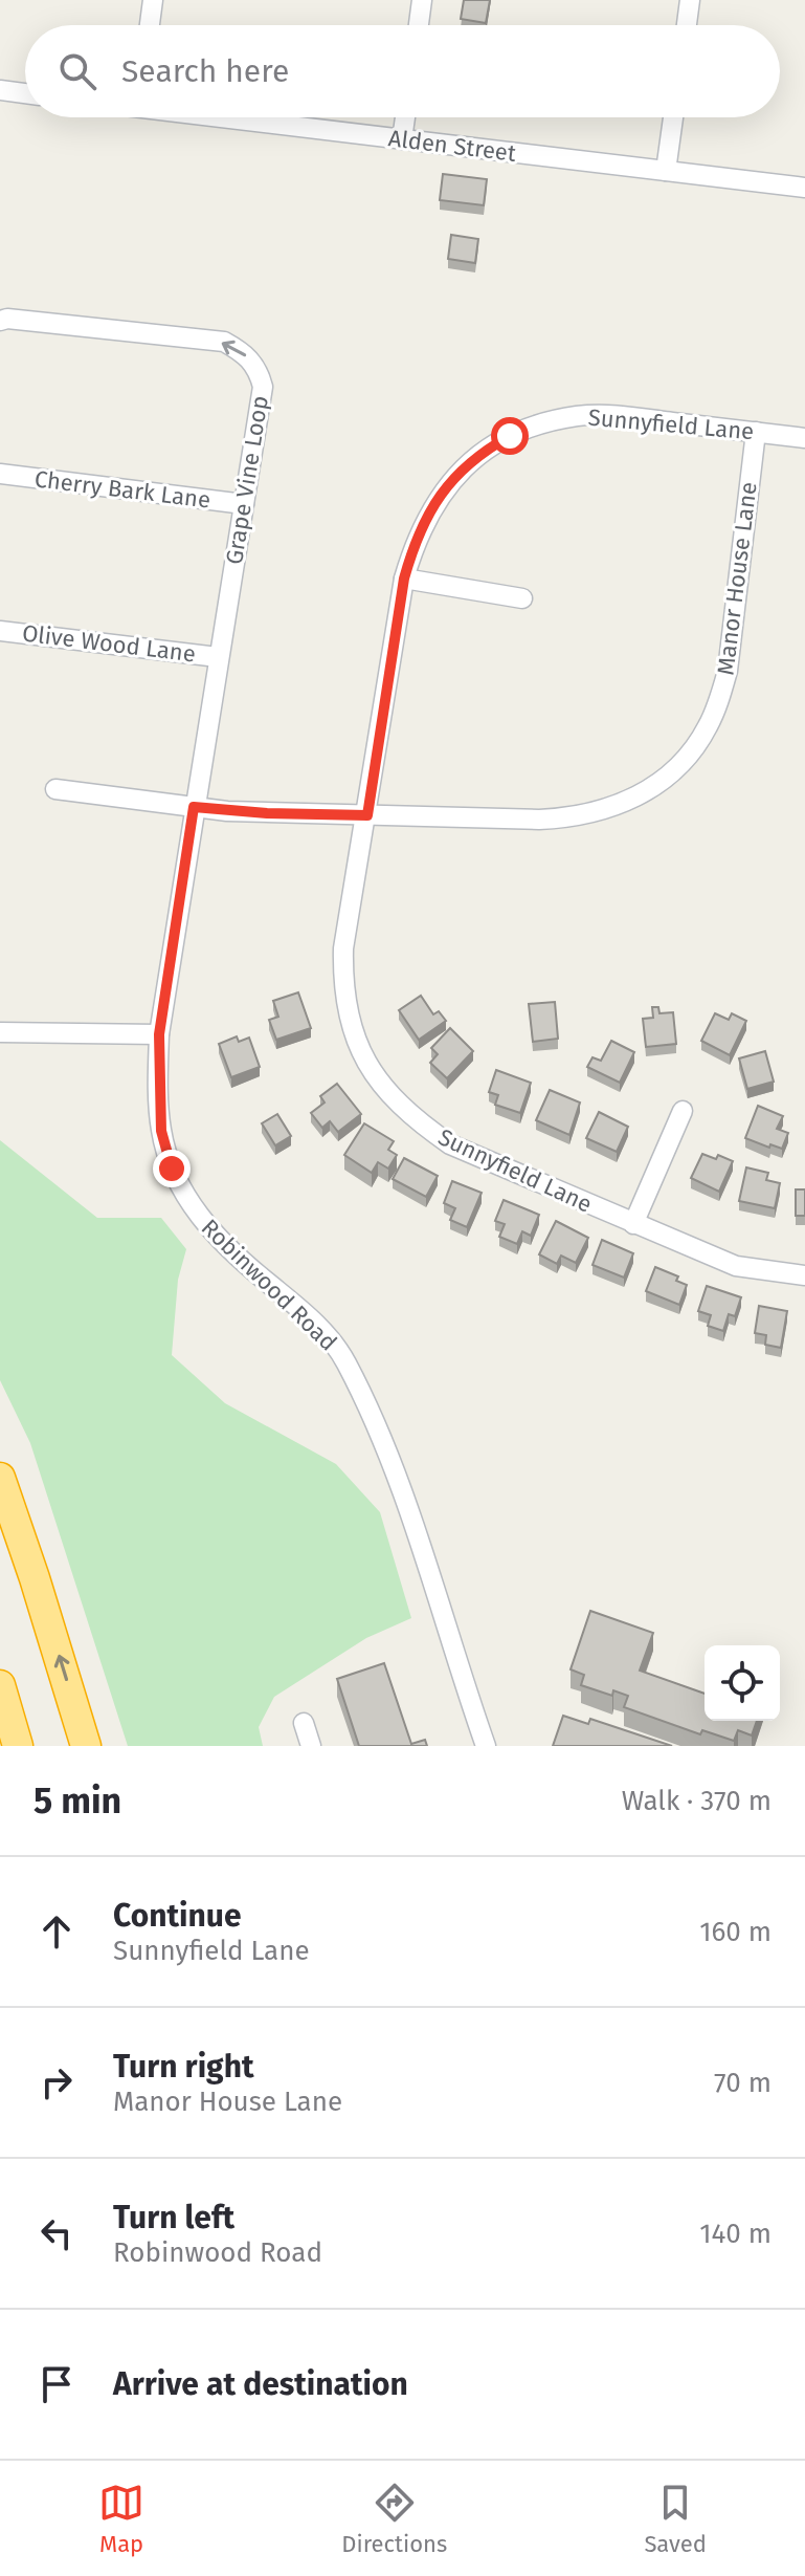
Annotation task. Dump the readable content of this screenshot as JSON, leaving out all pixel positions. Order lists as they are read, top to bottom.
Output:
{
  "streets": {
    "street": [
      "Alden Street",
      "Sunnyfield Lane",
      "Grape Vine Loop",
      "Cherry Bark Lane",
      "Manor House Lane",
      "Olive Wood Lane",
      "Robinwood Road"
    ]
  },
  "crossings": [
    ["Sunnyfield Lane", "Manor House Lane"],
    ["Grape Vine Loop", "Cherry Bark Lane"],
    ["Grape Vine Loop", "Manor House Lane"],
    ["Grape Vine Loop", "Olive Wood Lane"],
    ["Grape Vine Loop", "Robinwood Road"],
    ["Manor House Lane", "Robinwood Road"]
  ],
  "page": {
    "search": "Search here",
    "heading": ["5 min", "Walk · 370 m"],
    "list": [
      ["Continue", "Sunnyfield Lane", "160 m"],
      ["Turn right", "Manor House Lane", "70 m"],
      ["Turn left", "Robinwood Road", "140 m"],
      "Arrive at destination"
    ],
    "nav": ["Map", "Directions", "Saved"]
  }
}
